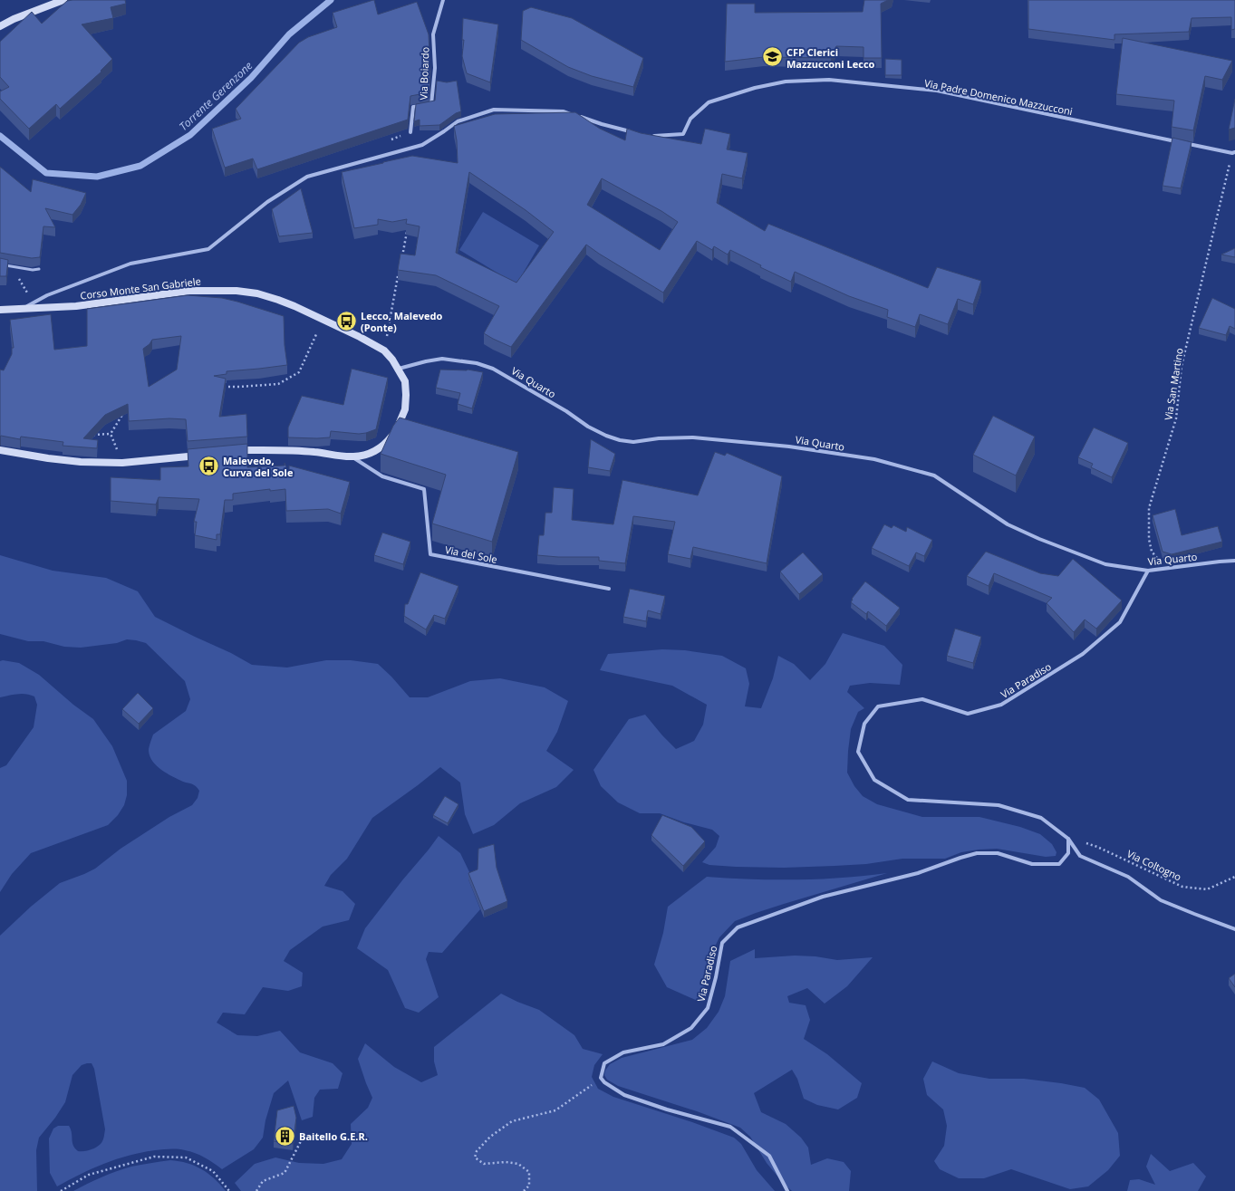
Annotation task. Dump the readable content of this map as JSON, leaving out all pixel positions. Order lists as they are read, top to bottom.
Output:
{
  "streets": {
    "main road": ["Corso Monte San Gabriele"],
    "street": [
      "Via Boiardo",
      "Via Padre Domenico Mazzucconi",
      "Via Quarto",
      "Via del Sole",
      "Via Paradiso"
    ],
    "path": ["Via San Martino", "Via Coltogno"]
  },
  "crossings": [
    ["Corso Monte San Gabriele", "Via Quarto"],
    ["Corso Monte San Gabriele", "Via del Sole"],
    ["Via Quarto", "Via San Martino"],
    ["Via Quarto", "Via Paradiso"],
    ["Via Paradiso", "Via Coltogno"]
  ],
  "water": ["Torrente Gerenzone"],
  "places": {
    "school or university": ["CFP Clerici Mazzucconi Lecco"],
    "bus stop": ["Lecco, Malevedo (Ponte)", "Malevedo, Curva del Sole"],
    "building": ["Baitello G.E.R."]
  }
}
